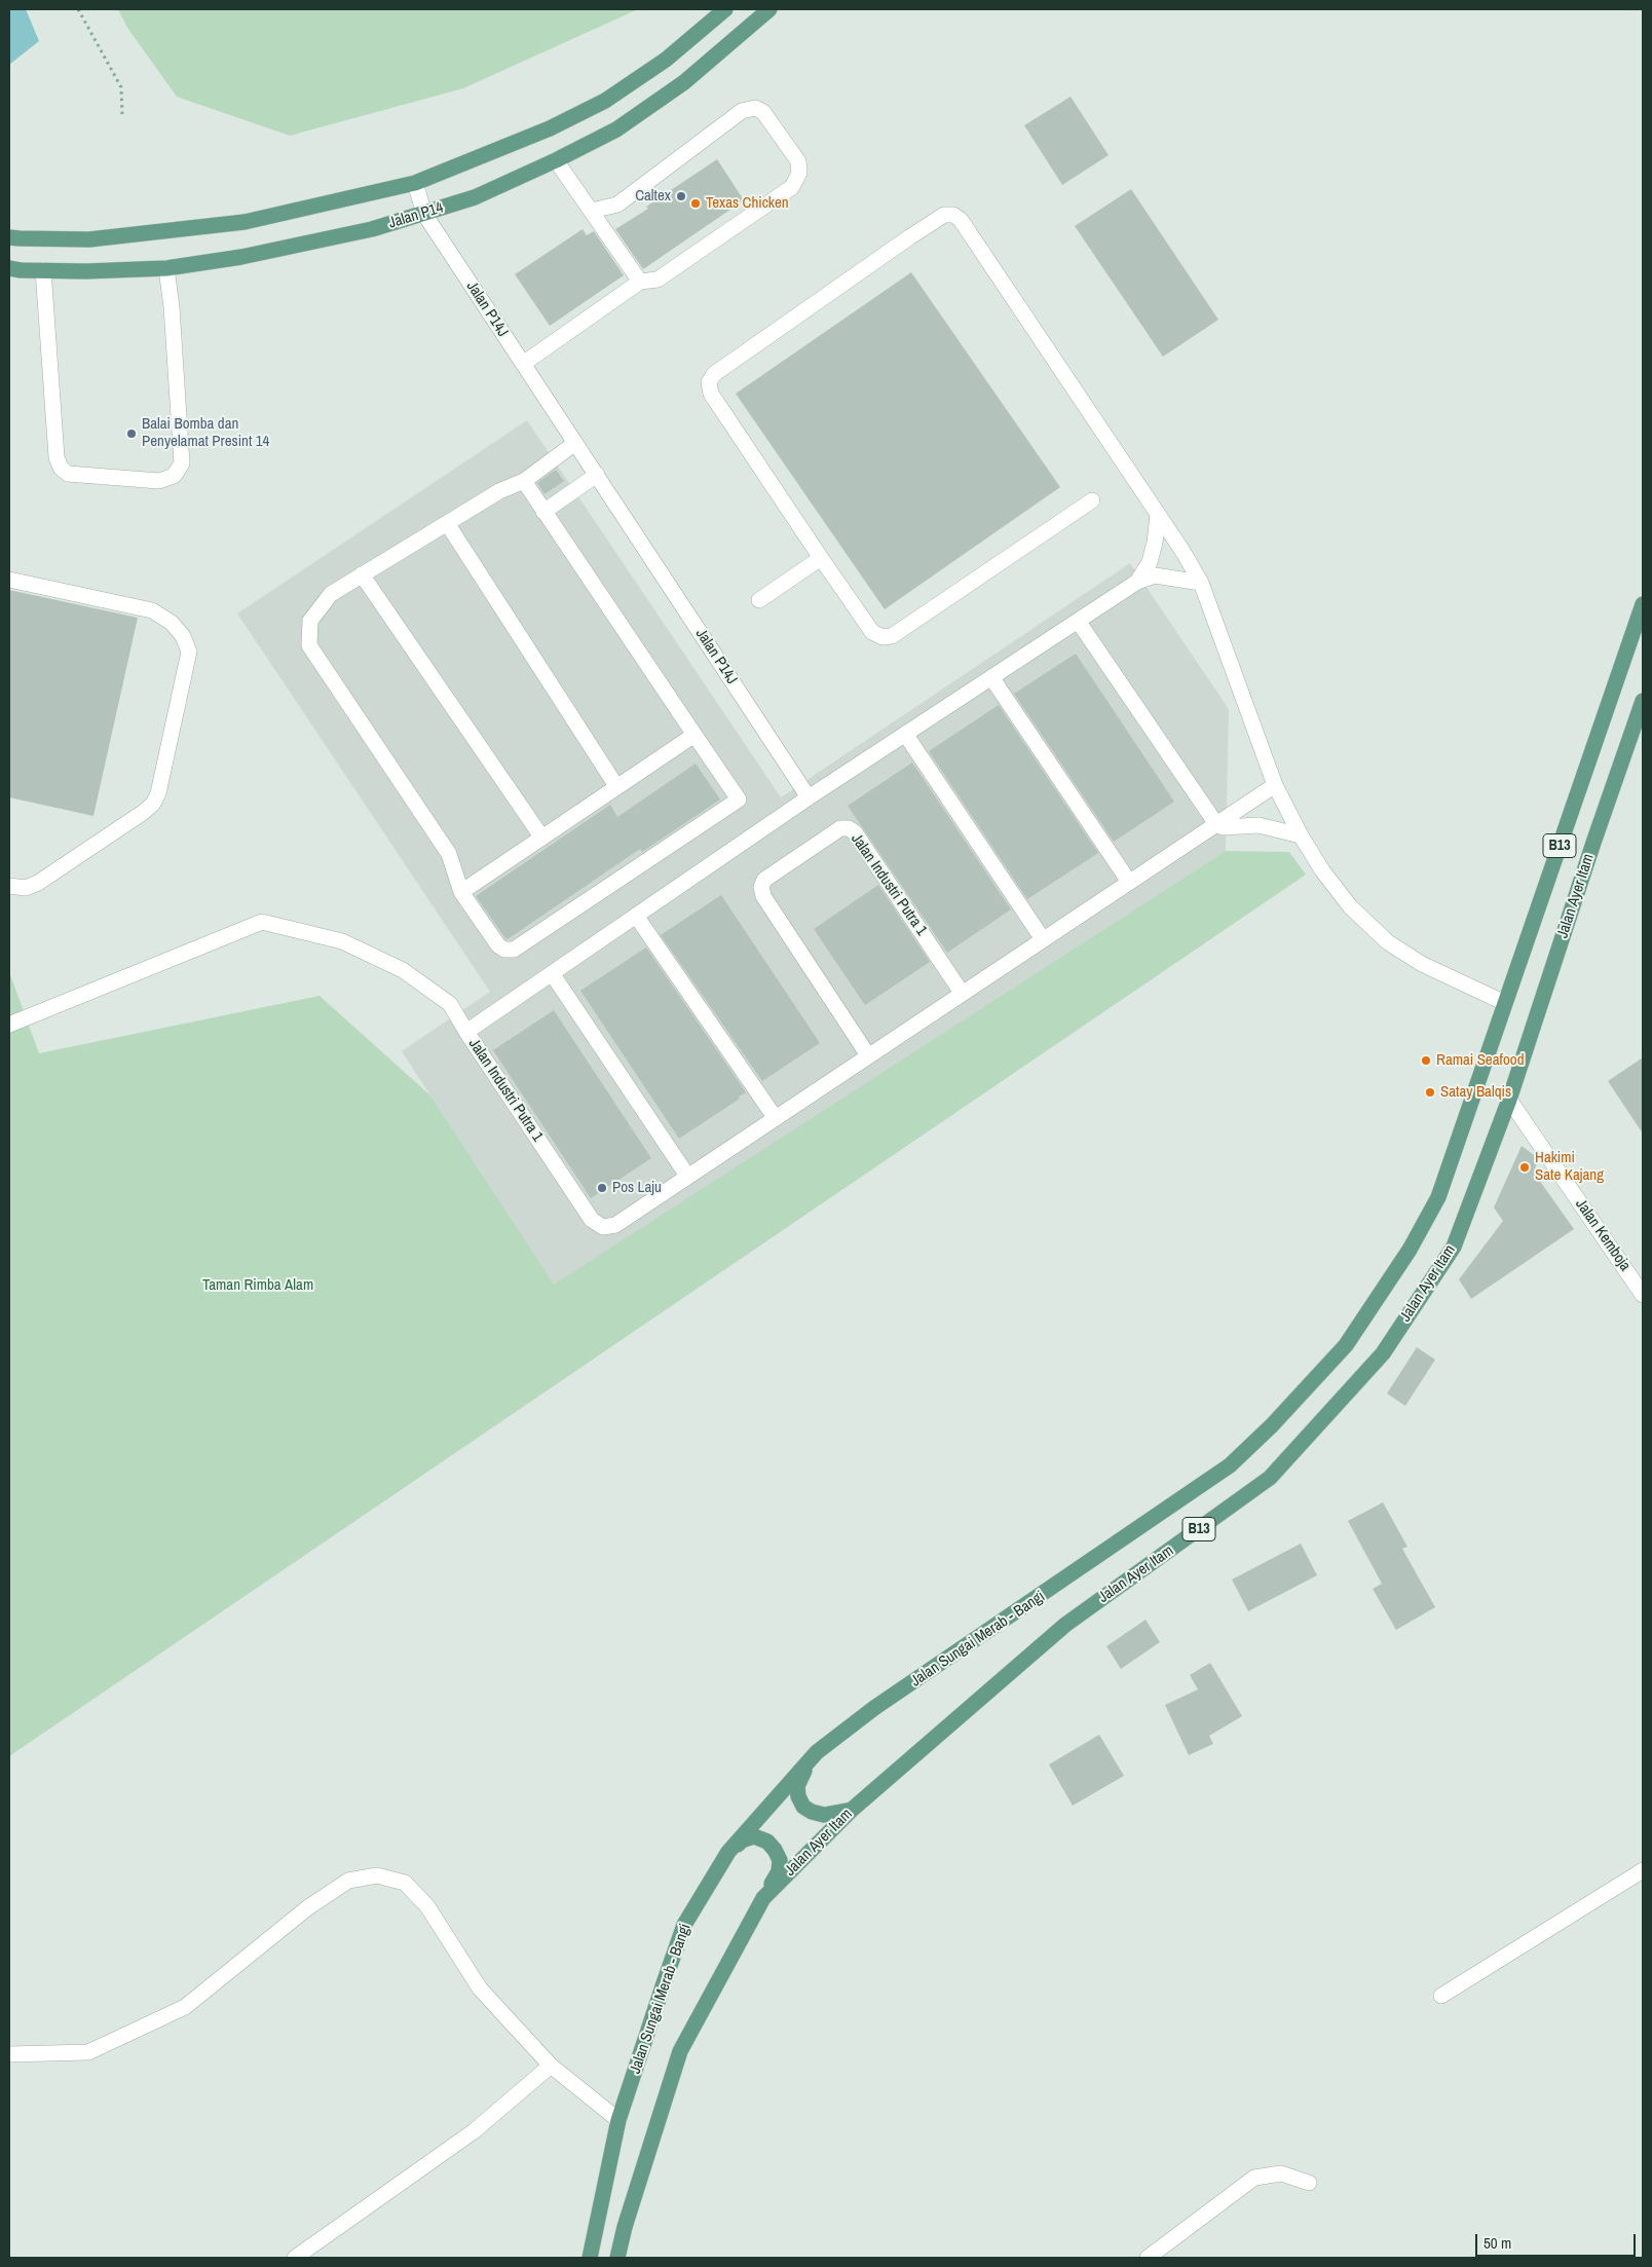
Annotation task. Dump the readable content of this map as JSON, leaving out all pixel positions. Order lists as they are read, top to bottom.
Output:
{
  "streets": {
    "main road": [
      "Jalan P14",
      "B13",
      "Jalan Ayer Itam",
      "Jalan Sungai Merab - Bangi"
    ],
    "street": ["Jalan P14J", "Jalan Industri Putra 1", "Jalan Kemboja"]
  },
  "crossings": [
    ["Jalan P14", "Jalan P14J"],
    ["Jalan P14J", "Jalan Industri Putra 1"],
    ["Jalan Ayer Itam", "Jalan Kemboja"],
    ["Jalan Ayer Itam", "Jalan Sungai Merab - Bangi"]
  ],
  "parks": ["Taman Rimba Alam"],
  "places": [
    "Caltex",
    "Texas Chicken",
    "Balai Bomba dan Penyelamat Presint 14",
    "Ramai Seafood",
    "Satay Balqis",
    "Hakimi Sate Kajang",
    "Pos Laju"
  ],
  "scale_bar": "50 m"
}
